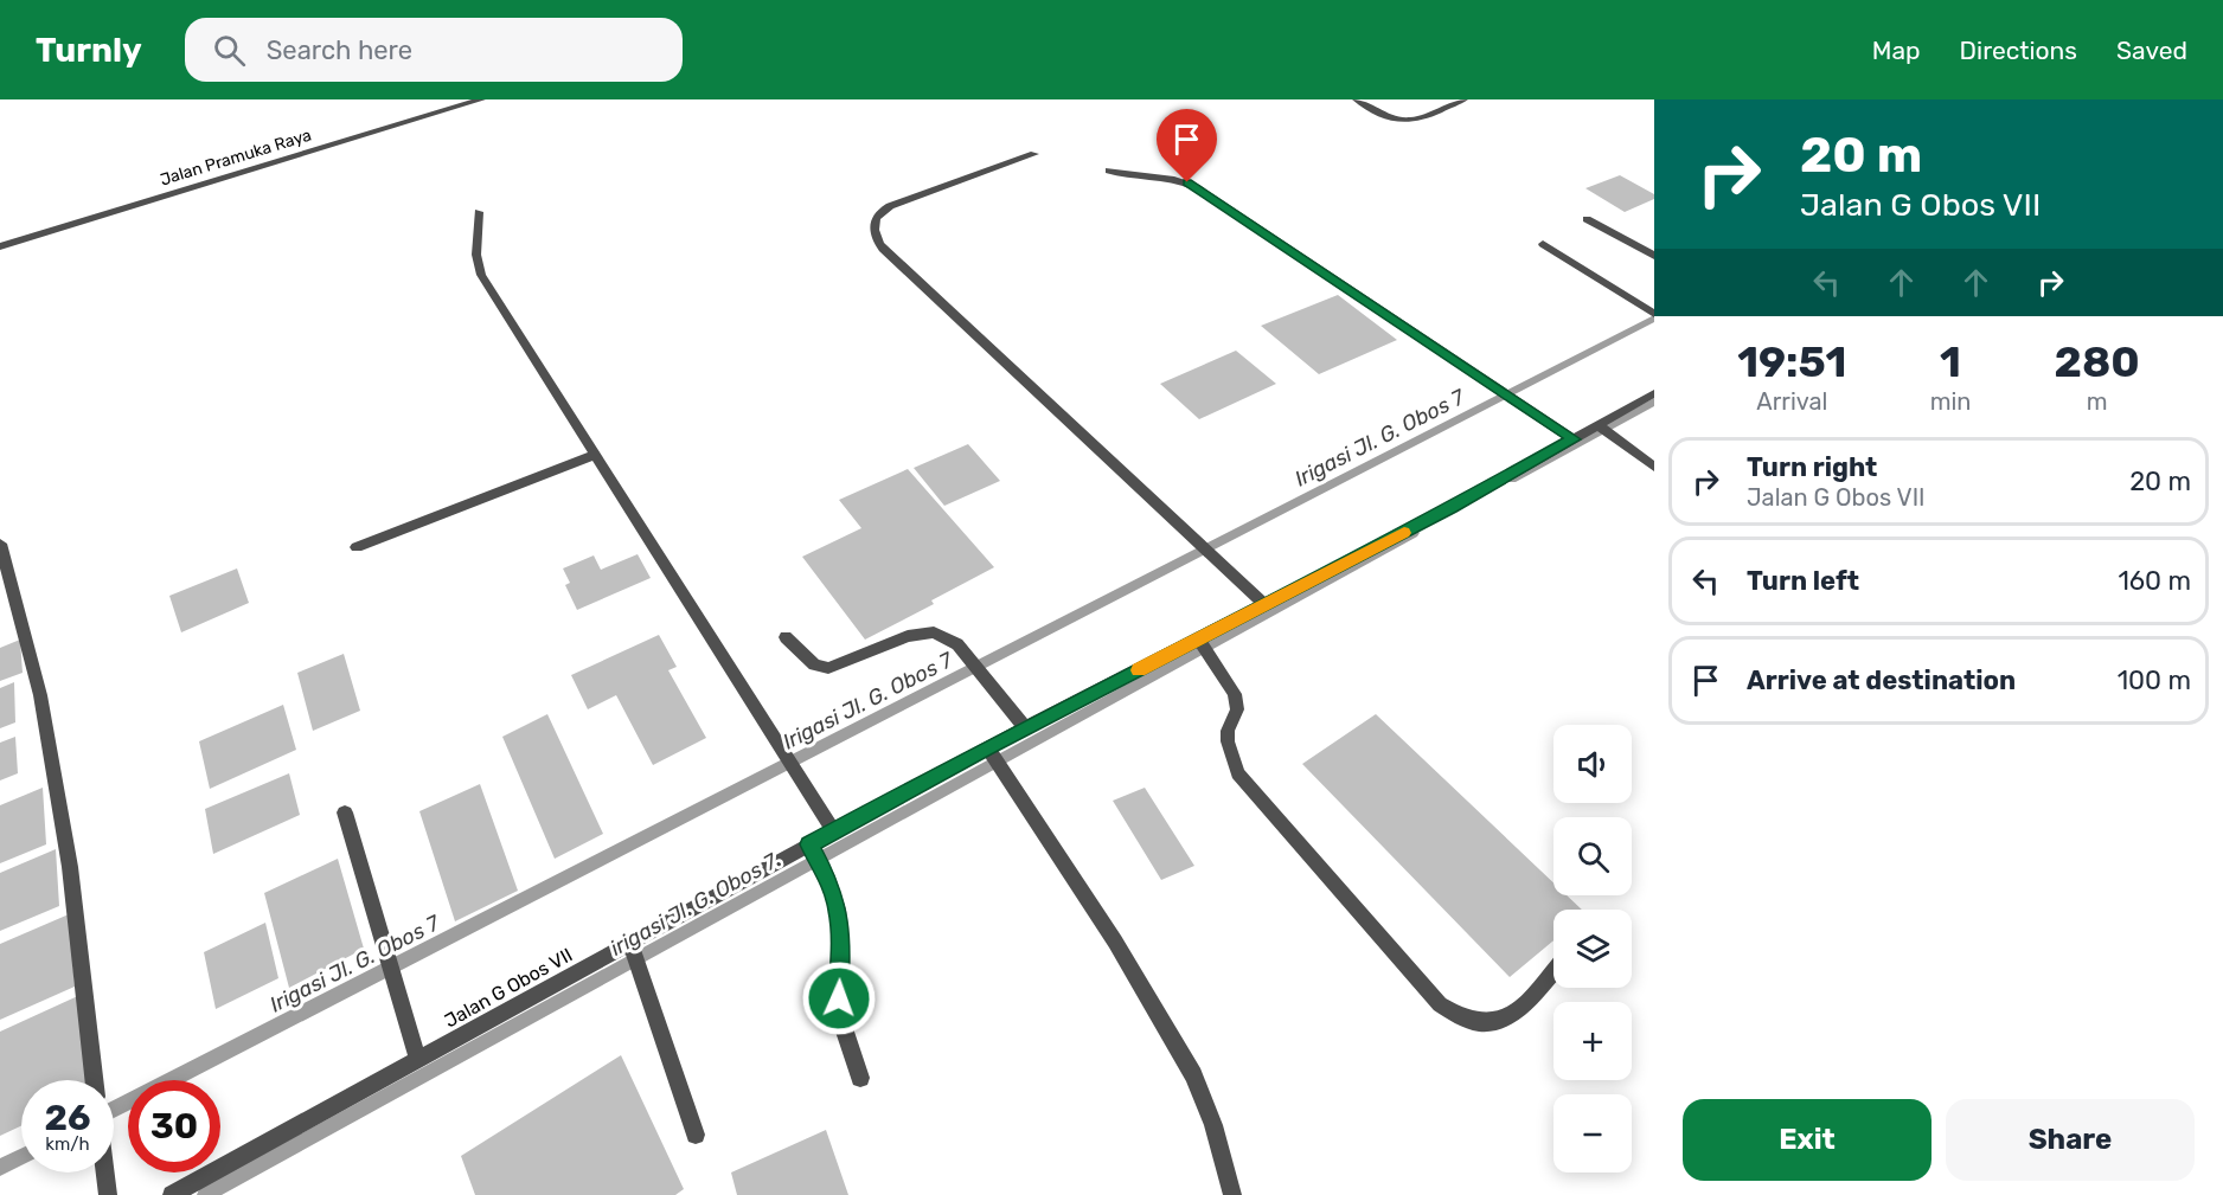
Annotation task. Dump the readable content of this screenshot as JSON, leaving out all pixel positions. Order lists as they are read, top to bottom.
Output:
{
  "streets": {
    "street": ["Jalan Pramuka Raya", "Jalan G Obos VII"]
  },
  "water": ["Irigasi Jl. G. Obos 7", "irigasi Jl. G. Obos 7."],
  "page": {
    "header": "Turnly",
    "search": "Search here",
    "nav": ["Map", "Directions", "Saved"],
    "turn": ["20 m", "Jalan G Obos VII"],
    "eta": [
      "19:51",
      "Arrival",
      "1",
      "min",
      "280",
      "m"
    ],
    "list": [
      {
        "name": "Turn right",
        "note": "Jalan G Obos VII",
        "value": "20 m"
      },
      {
        "name": "Turn left",
        "value": "160 m"
      },
      {
        "name": "Arrive at destination",
        "value": "100 m"
      }
    ],
    "map_buttons": ["+", "−"],
    "speed": "26 km/h",
    "limit": "30",
    "buttons": ["Exit", "Share"]
  }
}
